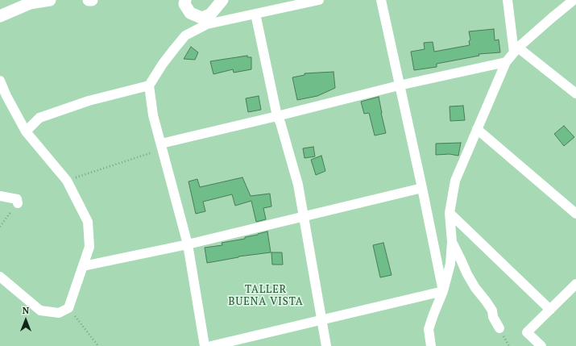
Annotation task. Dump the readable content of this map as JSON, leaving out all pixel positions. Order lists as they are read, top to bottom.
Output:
{
  "districts": ["TALLER BUENA VISTA"],
  "north": "top"
}
